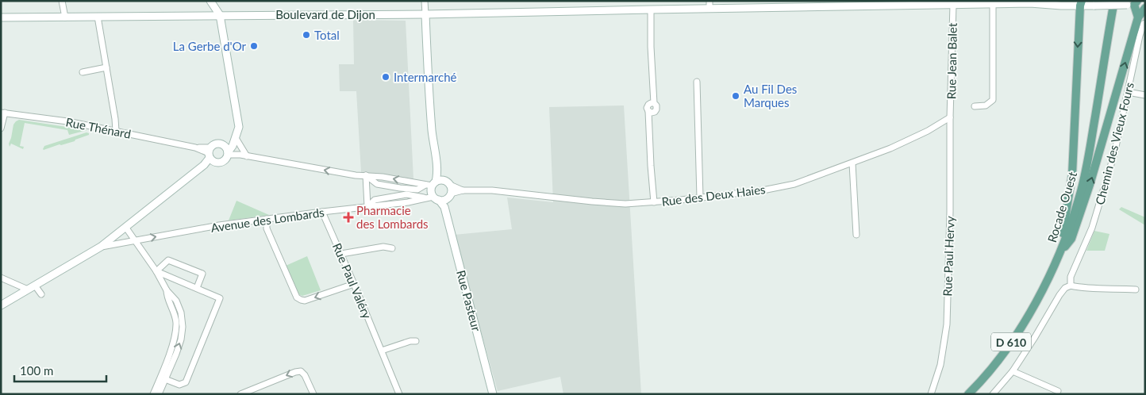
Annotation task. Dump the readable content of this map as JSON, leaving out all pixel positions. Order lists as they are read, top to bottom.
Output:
{
  "streets": {
    "main road": [
      "Boulevard de Dijon",
      "Rocade Ouest",
      "Avenue des Lombards",
      "Rue Pasteur",
      "D 610"
    ],
    "street": [
      "Rue Jean Balet",
      "Rue Thénard",
      "Chemin des Vieux Fours",
      "Rue des Deux Haies",
      "Rue Paul Hervy",
      "Rue Paul Valéry"
    ]
  },
  "crossings": [
    ["Boulevard de Dijon", "Rue Jean Balet"],
    ["Rue Jean Balet", "Rue des Deux Haies"],
    ["Rue Jean Balet", "Rue Paul Hervy"],
    ["Rue Thénard", "Avenue des Lombards"],
    ["Rue des Deux Haies", "Avenue des Lombards"],
    ["Rue des Deux Haies", "Rue Paul Hervy"],
    ["Rue des Deux Haies", "Rue Pasteur"],
    ["Avenue des Lombards", "Rue Paul Valéry"],
    ["Avenue des Lombards", "Rue Pasteur"]
  ],
  "places": {
    "other": [
      "Total",
      "La Gerbe d'Or",
      "Intermarché",
      "Au Fil Des Marques"
    ],
    "health": ["Pharmacie des Lombards"]
  },
  "scale_bar": "100 m"
}
